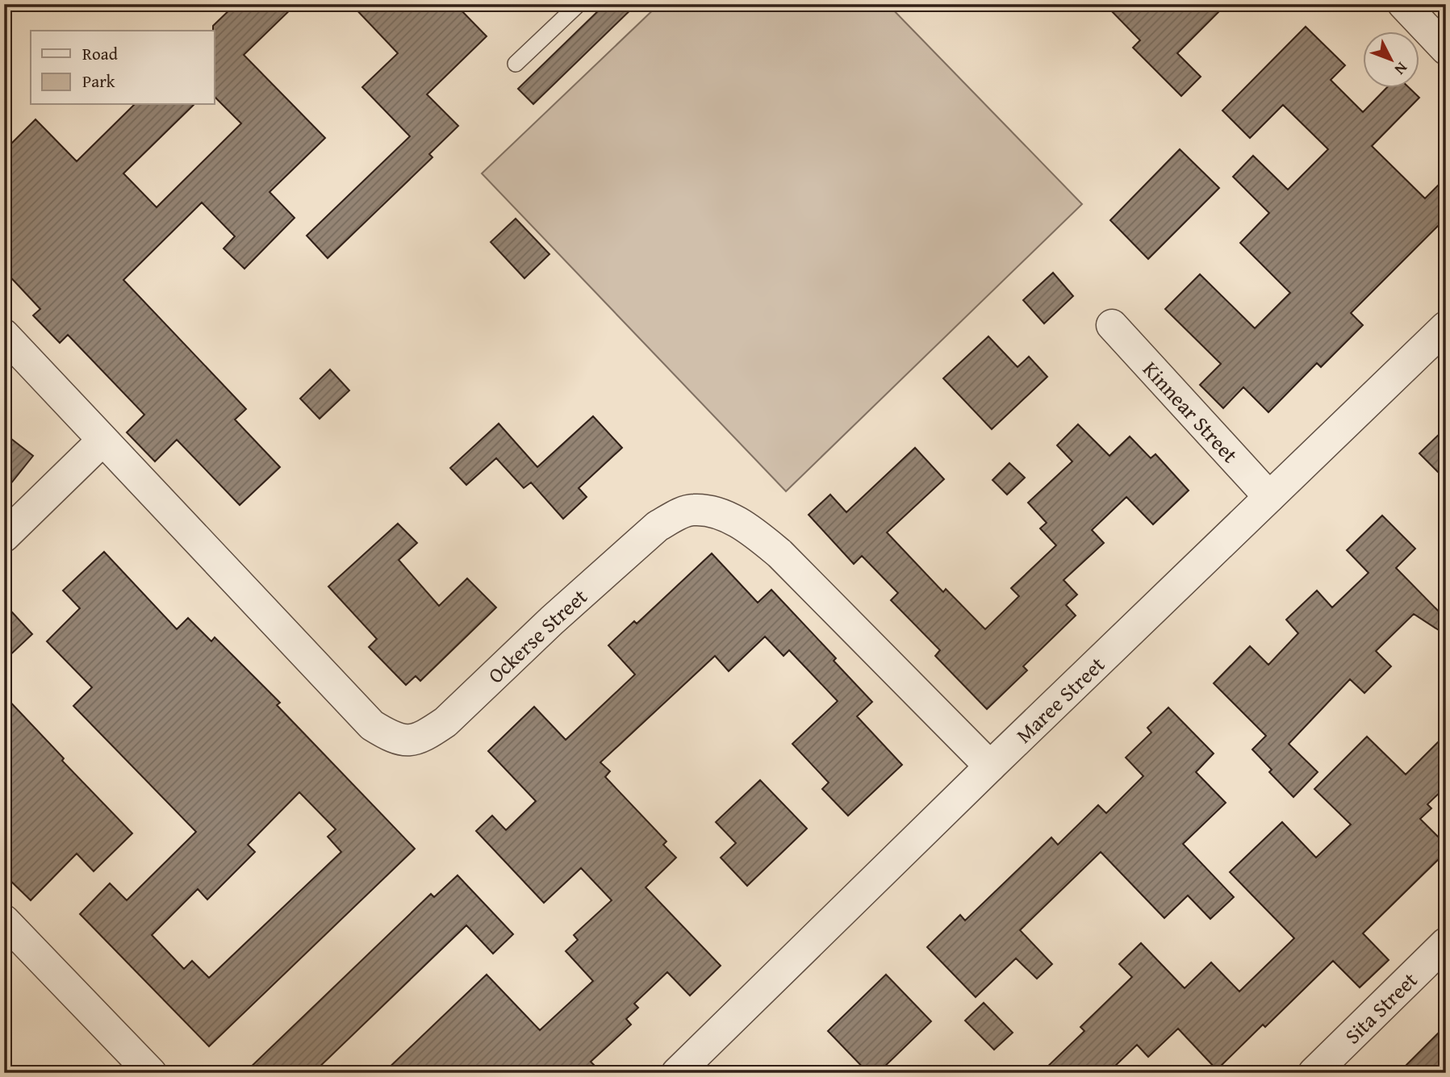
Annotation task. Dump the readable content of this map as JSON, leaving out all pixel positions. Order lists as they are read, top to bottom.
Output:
{
  "streets": {
    "street": [
      "Kinnear Street",
      "Ockerse Street",
      "Maree Street",
      "Sita Street"
    ]
  },
  "crossings": [
    ["Kinnear Street", "Maree Street"],
    ["Ockerse Street", "Maree Street"]
  ],
  "legend": ["Road", "Park"],
  "north": "bottom right"
}
